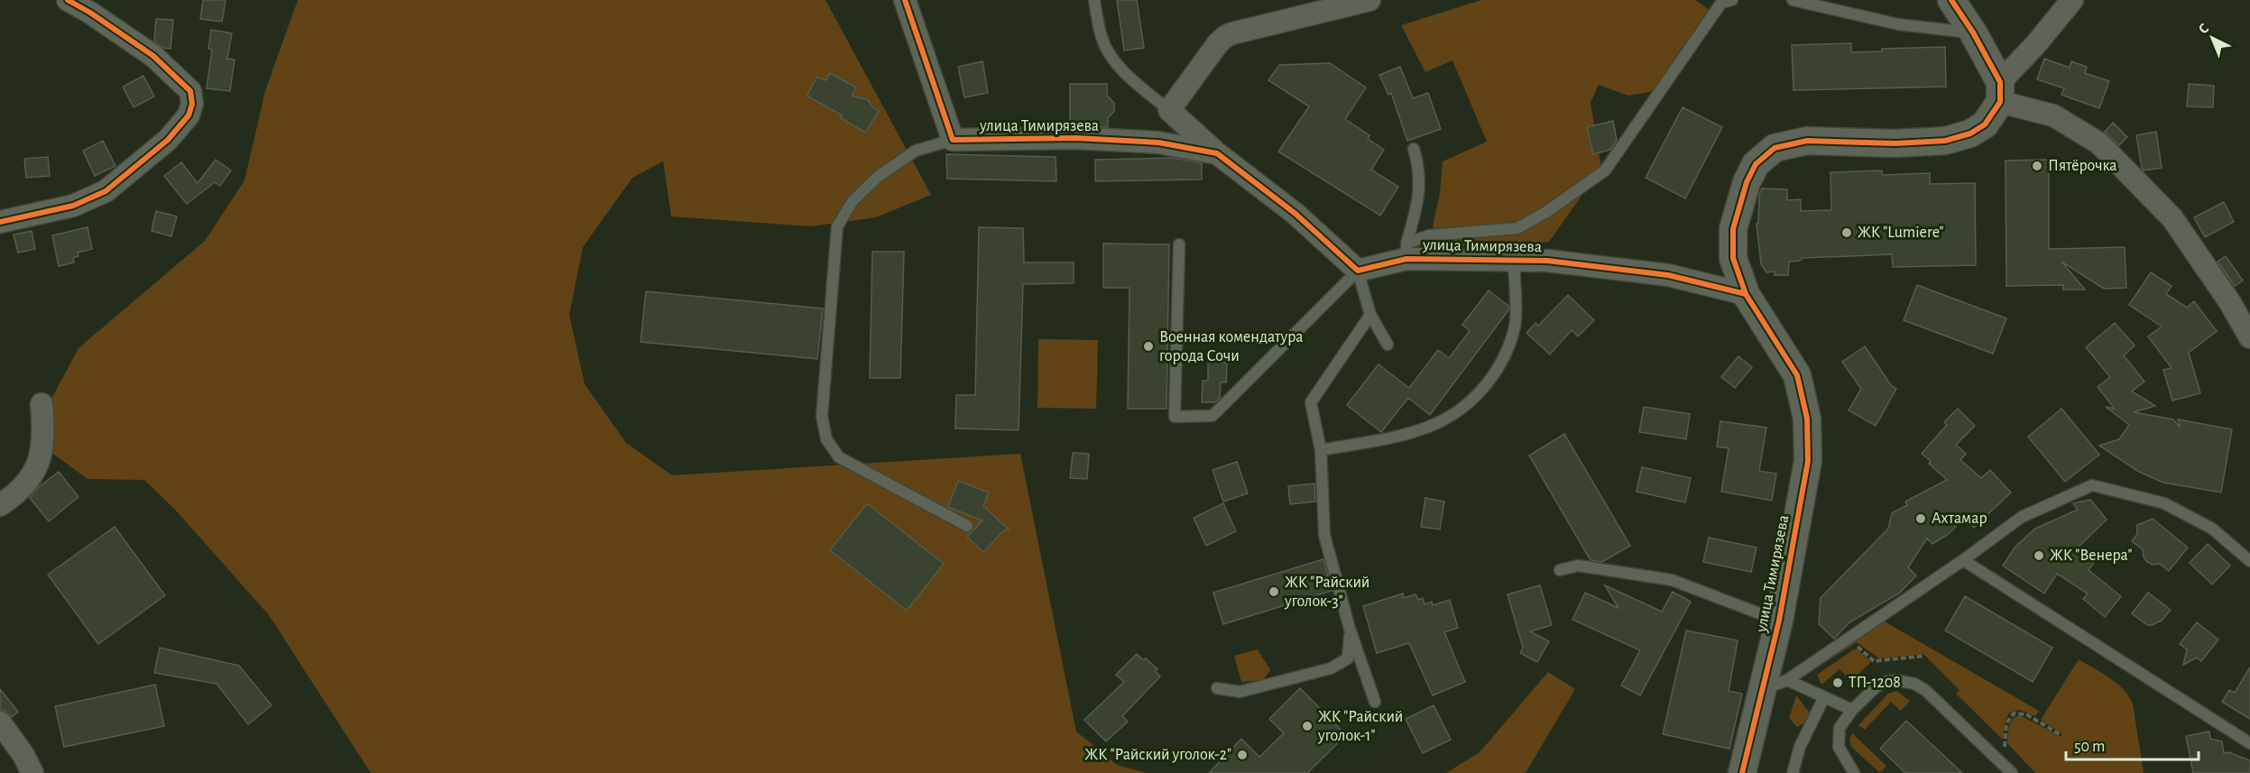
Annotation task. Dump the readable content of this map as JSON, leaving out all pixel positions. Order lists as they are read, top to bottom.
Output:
{
  "streets": {
    "street": ["улица Тимирязева"]
  },
  "places": [
    "Пятёрочка",
    "ЖК \"Lumiere\"",
    "Военная комендатура города Сочи",
    "Ахтамар",
    "ЖК \"Венера\"",
    "ЖК \"Райский уголок-3\"",
    "ТП-1208",
    "ЖК \"Райский уголок-1\"",
    "ЖК \"Райский уголок-2\""
  ],
  "scale_bar": "50 m",
  "north": "top left"
}
